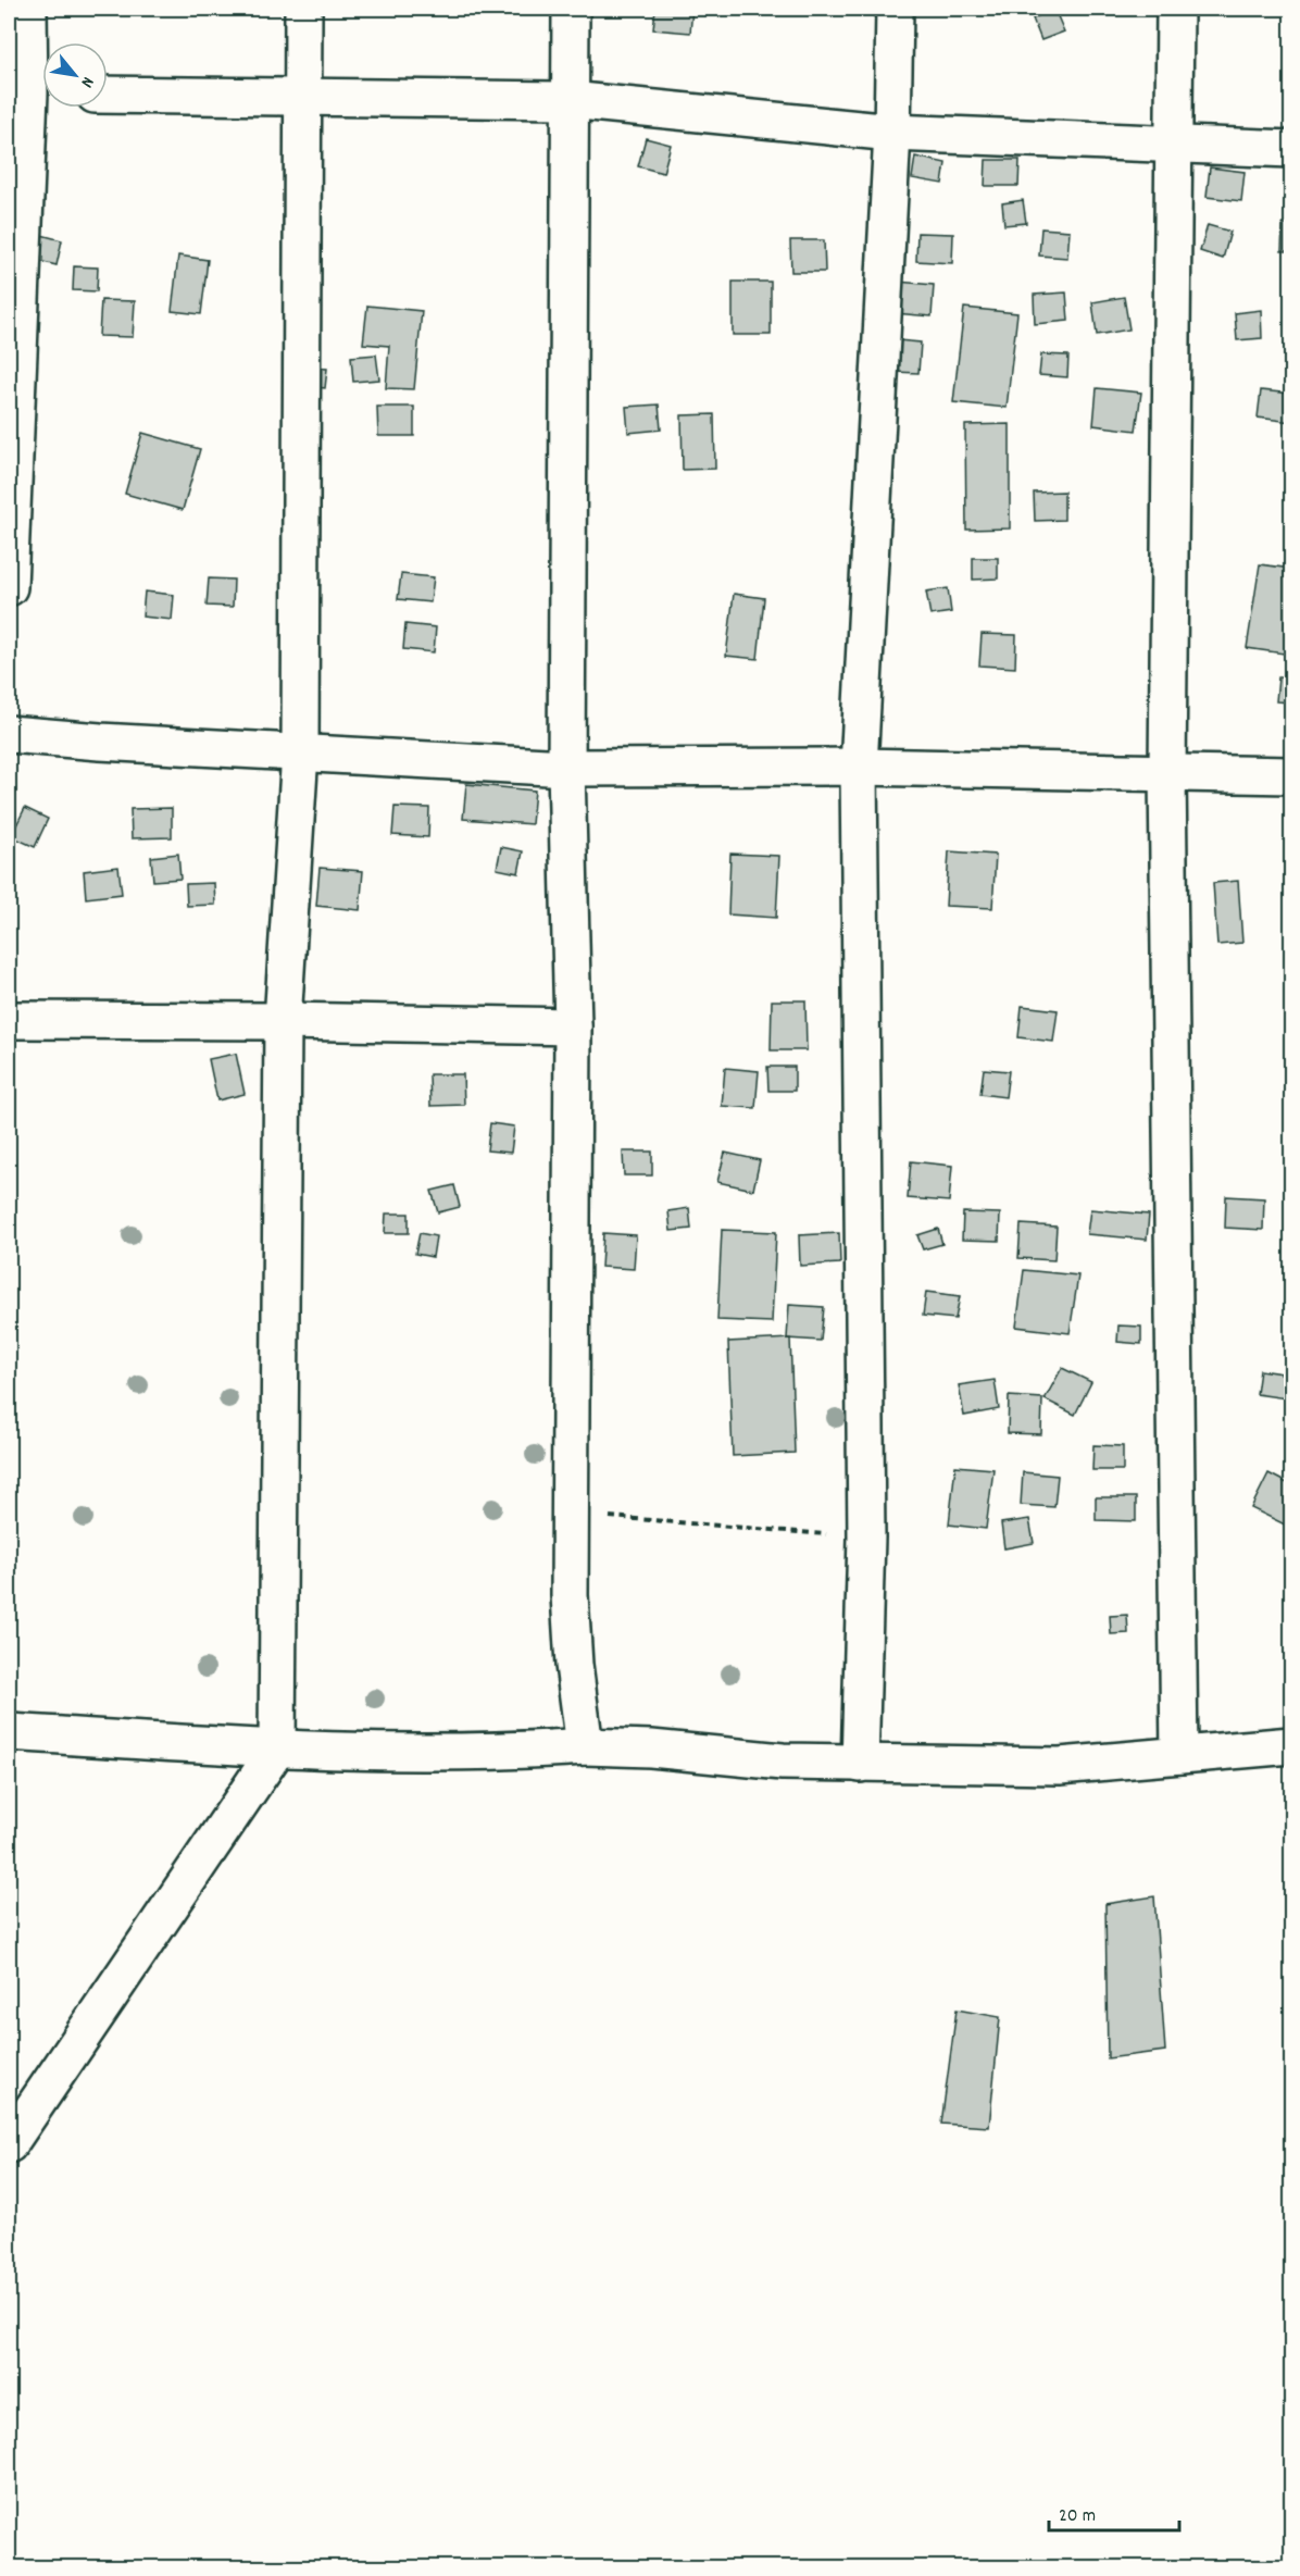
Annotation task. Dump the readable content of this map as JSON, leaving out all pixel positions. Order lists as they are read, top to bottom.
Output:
{
  "scale_bar": "20 m",
  "north": "bottom right"
}
